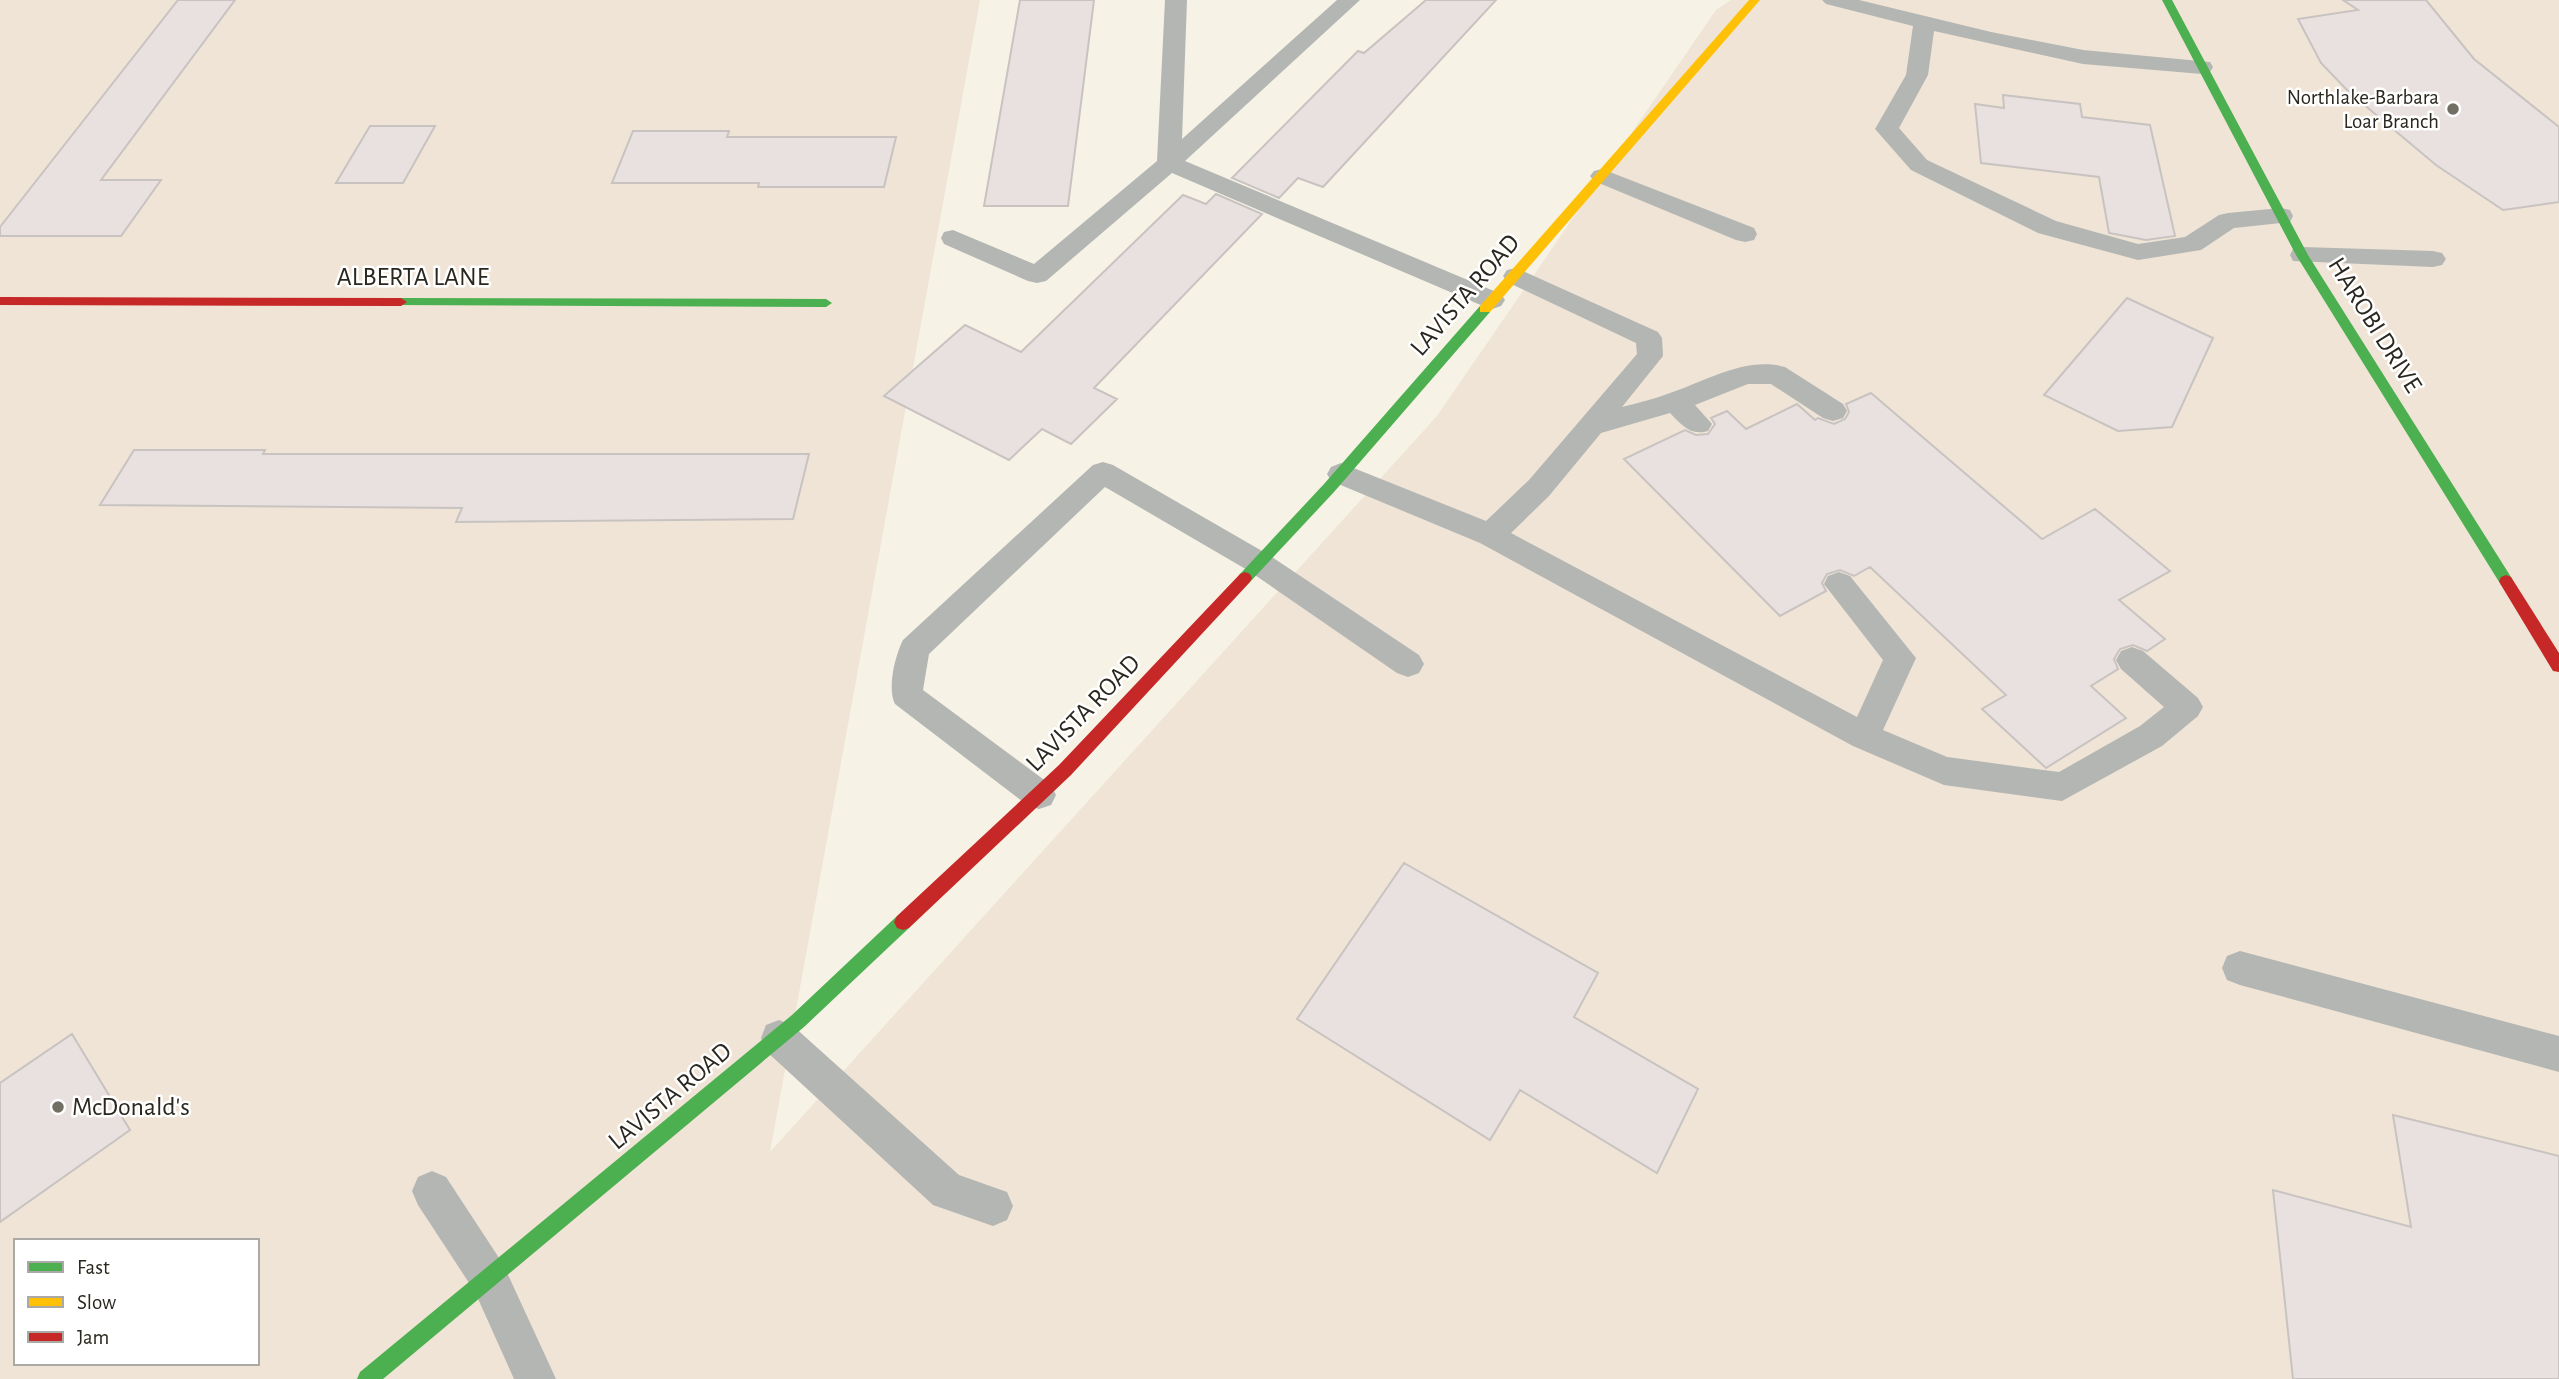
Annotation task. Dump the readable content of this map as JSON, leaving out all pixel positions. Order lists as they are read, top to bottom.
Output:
{
  "streets": {
    "main road": ["ALBERTA LANE", "LAVISTA ROAD", "HAROBI DRIVE"]
  },
  "places": ["Northlake-Barbara Loar Branch", "McDonald's"],
  "legend": ["Fast", "Slow", "Jam"]
}
